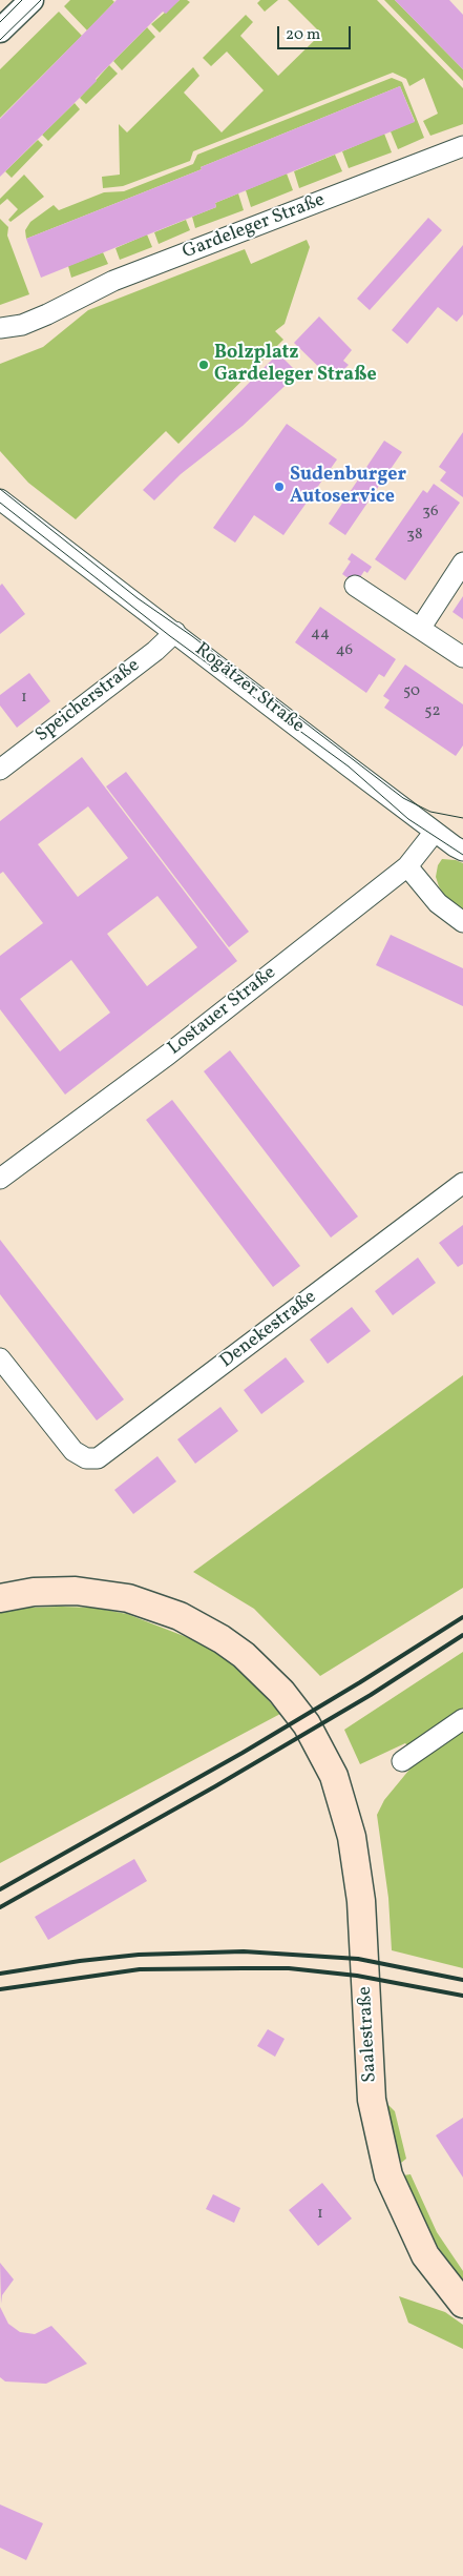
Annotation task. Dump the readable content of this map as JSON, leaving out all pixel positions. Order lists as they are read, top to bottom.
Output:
{
  "streets": {
    "main road": ["Saalestraße"],
    "street": [
      "Gardeleger Straße",
      "Rogätzer Straße",
      "Speicherstraße",
      "Lostauer Straße",
      "Denekestraße"
    ]
  },
  "crossings": [
    ["Rogätzer Straße", "Speicherstraße"],
    ["Rogätzer Straße", "Lostauer Straße"]
  ],
  "places": ["Bolzplatz Gardeleger Straße", "Sudenburger Autoservice"],
  "house_numbers": [
    "36",
    "38",
    "44",
    "46",
    "50",
    "1",
    "52",
    "1"
  ],
  "scale_bar": "20 m"
}
